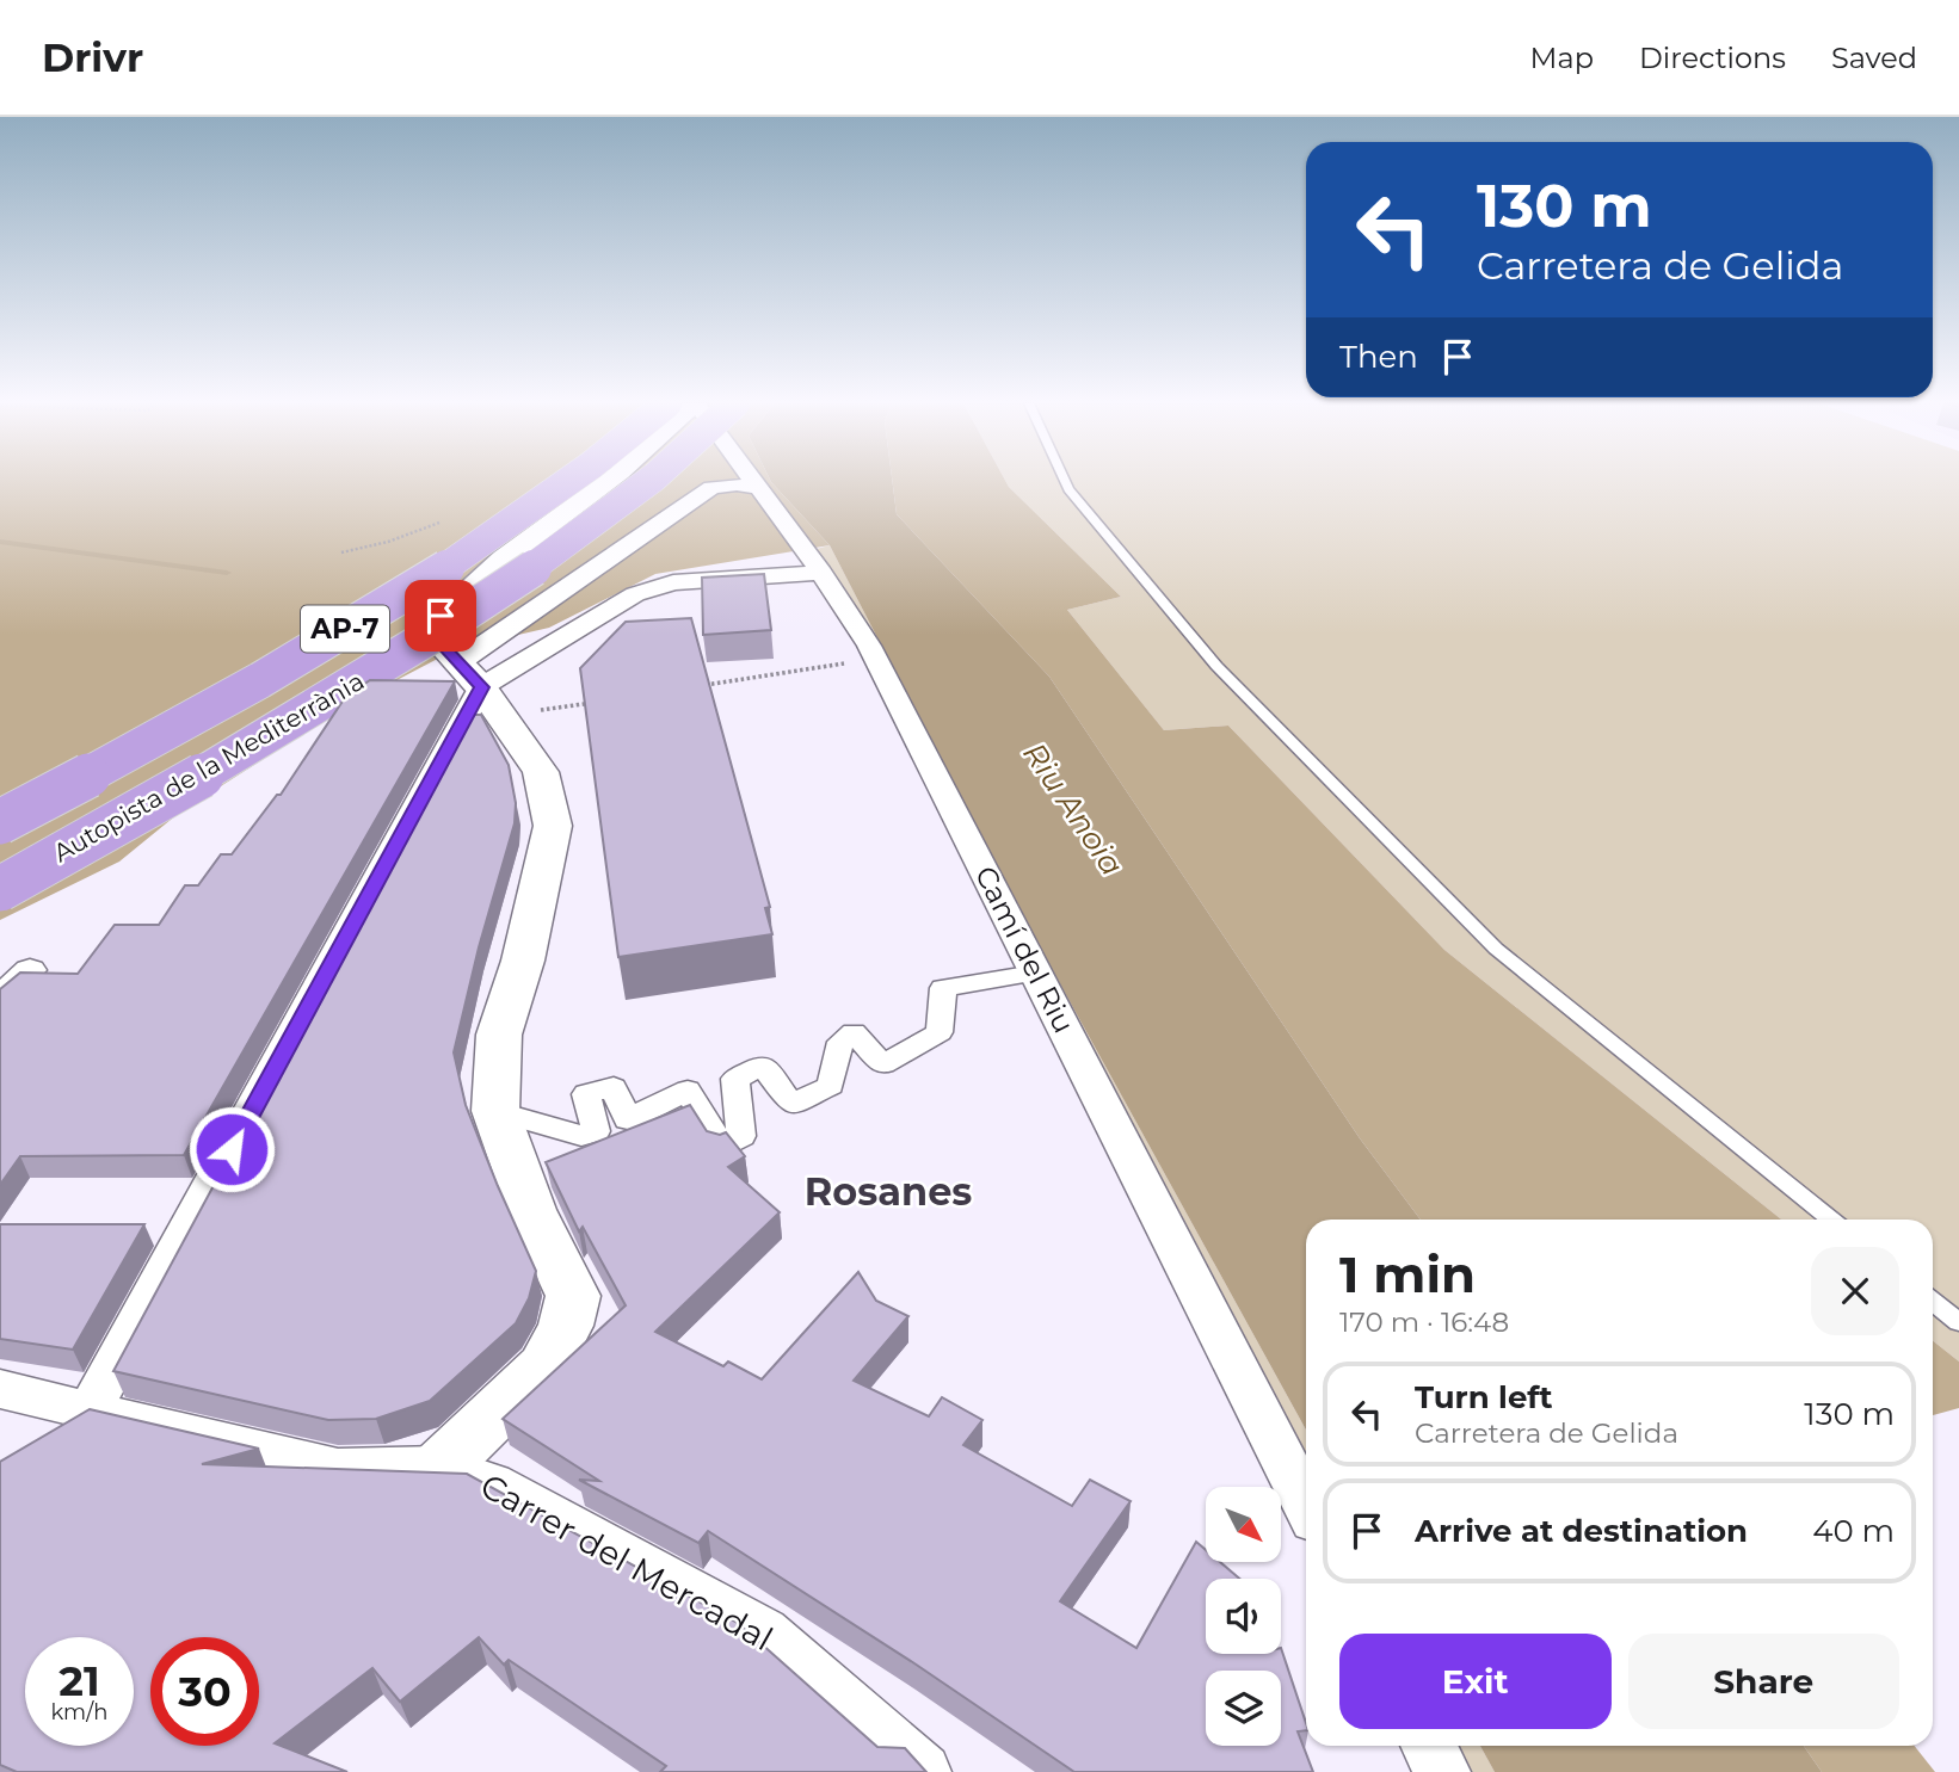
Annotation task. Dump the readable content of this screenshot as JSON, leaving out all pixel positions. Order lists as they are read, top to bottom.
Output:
{
  "streets": {
    "highway": ["AP-7", "Autopista de la Mediterrània"],
    "street": ["Camí del Riu", "Carrer del Mercadal"]
  },
  "districts": ["Rosanes"],
  "water": ["Riu Anoia"],
  "north": "bottom right",
  "page": {
    "header": "Drivr",
    "nav": ["Map", "Directions", "Saved"],
    "turn": ["130 m", "Carretera de Gelida"],
    "then": "Then",
    "heading": ["1 min", "170 m · 16:48"],
    "list": [
      {
        "name": "Turn left",
        "note": "Carretera de Gelida",
        "value": "130 m"
      },
      {
        "name": "Arrive at destination",
        "value": "40 m"
      }
    ],
    "buttons": ["Exit", "Share"],
    "speed": "21 km/h",
    "limit": "30"
  }
}
